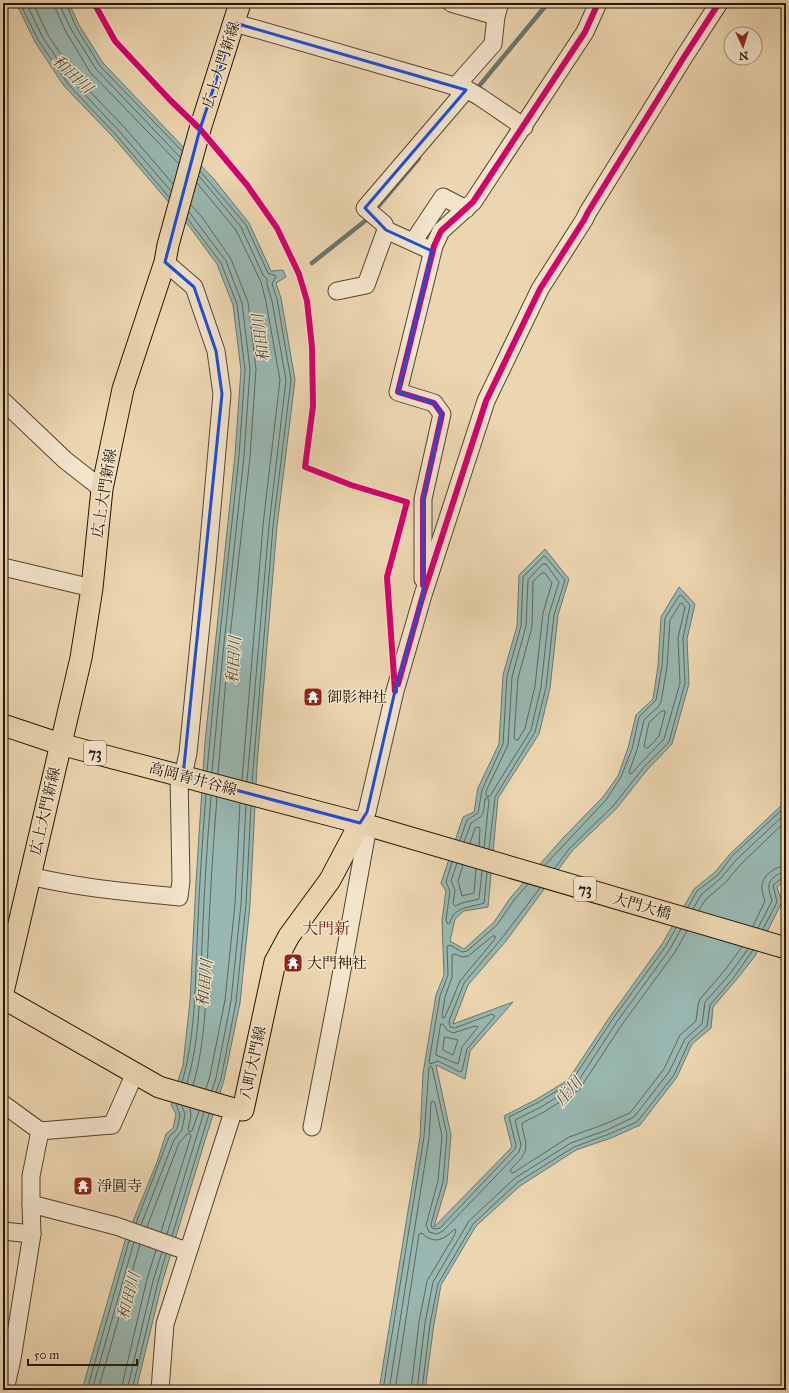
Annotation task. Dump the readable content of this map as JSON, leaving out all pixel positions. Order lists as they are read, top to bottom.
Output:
{
  "streets": {
    "main road": [
      "広上大門新線",
      "73",
      "高岡青井谷線",
      "大門大橋",
      "八町大門線"
    ]
  },
  "crossings": [
    ["広上大門新線", "高岡青井谷線"],
    ["高岡青井谷線", "大門大橋"],
    ["高岡青井谷線", "八町大門線"],
    ["大門大橋", "八町大門線"]
  ],
  "districts": ["大門新"],
  "water": ["和田川", "庄川"],
  "places": {
    "temple": ["御影神社", "大門神社", "淨圓寺"]
  },
  "scale_bar": "50 m",
  "north": "bottom"
}
